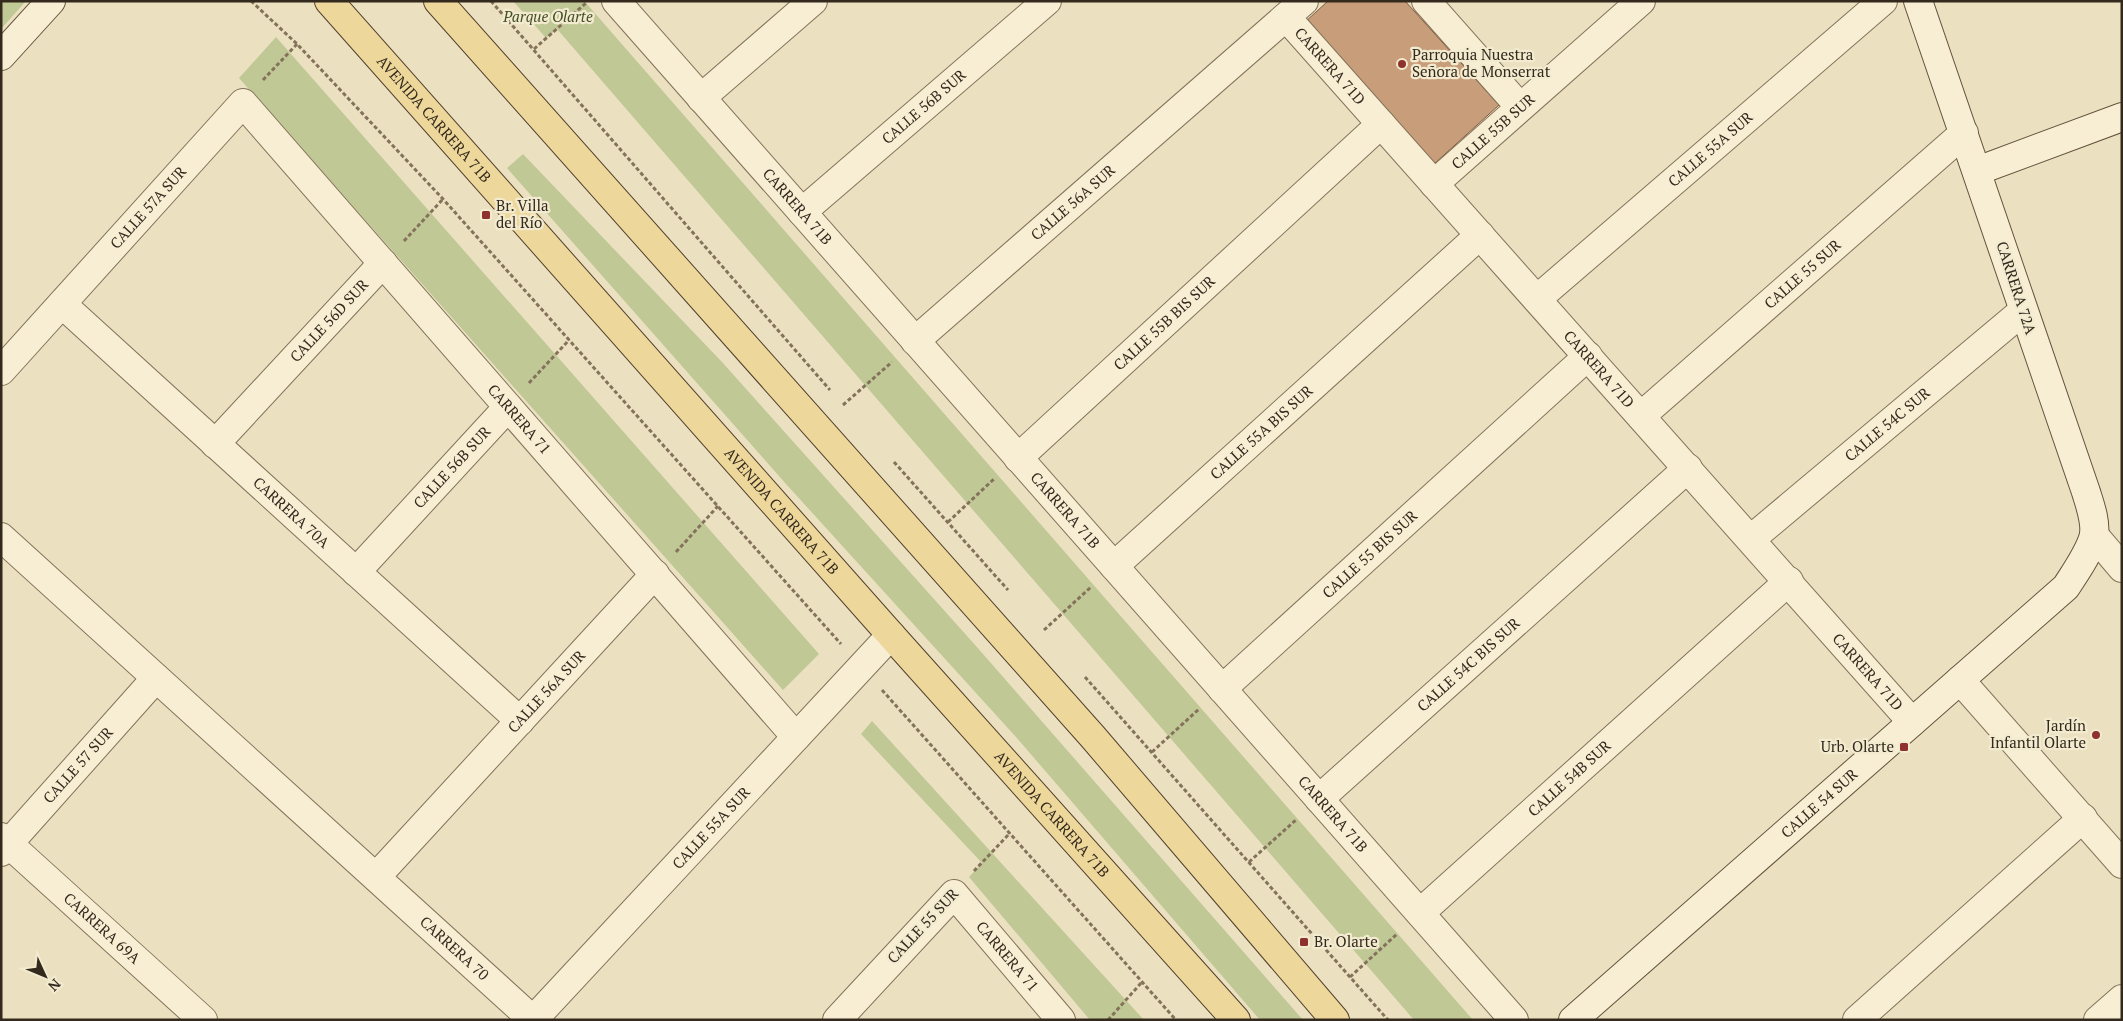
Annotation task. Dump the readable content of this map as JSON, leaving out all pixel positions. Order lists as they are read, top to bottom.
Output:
{
  "streets": {
    "main road": ["AVENIDA CARRERA 71B"],
    "street": [
      "CARRERA 71D",
      "CALLE 56B SUR",
      "CALLE 55B SUR",
      "CALLE 55A SUR",
      "CALLE 56A SUR",
      "CALLE 57A SUR",
      "CARRERA 71B",
      "CALLE 55 SUR",
      "CARRERA 72A",
      "CALLE 56D SUR",
      "CALLE 55B BIS SUR",
      "CARRERA 71",
      "CALLE 54C SUR",
      "CALLE 55A BIS SUR",
      "CARRERA 70A",
      "CALLE 55 BIS SUR",
      "CALLE 54C BIS SUR",
      "CALLE 57 SUR",
      "CALLE 54B SUR",
      "CALLE 54 SUR",
      "CARRERA 69A",
      "CARRERA 70"
    ]
  },
  "crossings": [
    ["CARRERA 71D", "CALLE 55B SUR"],
    ["CARRERA 71D", "CALLE 55A SUR"],
    ["CARRERA 71D", "CALLE 56A SUR"],
    ["CARRERA 71D", "CALLE 55 SUR"],
    ["CARRERA 71D", "CALLE 55B BIS SUR"],
    ["CARRERA 71D", "CALLE 54C SUR"],
    ["CARRERA 71D", "CALLE 55A BIS SUR"],
    ["CARRERA 71D", "CALLE 55 BIS SUR"],
    ["CARRERA 71D", "CALLE 54C BIS SUR"],
    ["CARRERA 71D", "CALLE 54B SUR"],
    ["CARRERA 71D", "CALLE 54 SUR"],
    ["CALLE 56B SUR", "CARRERA 71B"],
    ["CALLE 56B SUR", "CARRERA 71"],
    ["CALLE 56B SUR", "CARRERA 70A"],
    ["AVENIDA CARRERA 71B", "CALLE 55A SUR"],
    ["CALLE 55A SUR", "CARRERA 71"],
    ["CALLE 55A SUR", "CARRERA 70"],
    ["CALLE 56A SUR", "CARRERA 71B"],
    ["CALLE 56A SUR", "CARRERA 71"],
    ["CALLE 56A SUR", "CARRERA 70A"],
    ["CALLE 56A SUR", "CARRERA 70"],
    ["CALLE 57A SUR", "CARRERA 71"],
    ["CALLE 57A SUR", "CARRERA 70A"],
    ["CARRERA 71B", "CALLE 55B BIS SUR"],
    ["CARRERA 71B", "CALLE 55A BIS SUR"],
    ["CARRERA 71B", "CALLE 55 BIS SUR"],
    ["CARRERA 71B", "CALLE 54C BIS SUR"],
    ["CARRERA 71B", "CALLE 54B SUR"],
    ["CALLE 55 SUR", "CARRERA 72A"],
    ["CALLE 55 SUR", "CARRERA 71"],
    ["CARRERA 72A", "CALLE 54C SUR"],
    ["CARRERA 72A", "CALLE 54 SUR"],
    ["CALLE 56D SUR", "CARRERA 71"],
    ["CALLE 56D SUR", "CARRERA 70A"],
    ["CALLE 57 SUR", "CARRERA 69A"]
  ],
  "parks": ["Parque Olarte"],
  "places": {
    "other": ["Parroquia Nuestra Señora de Monserrat", "Jardín Infantil Olarte"],
    "transit": ["Br. Villa del Río", "Urb. Olarte", "Br. Olarte"]
  },
  "north": "bottom right"
}
